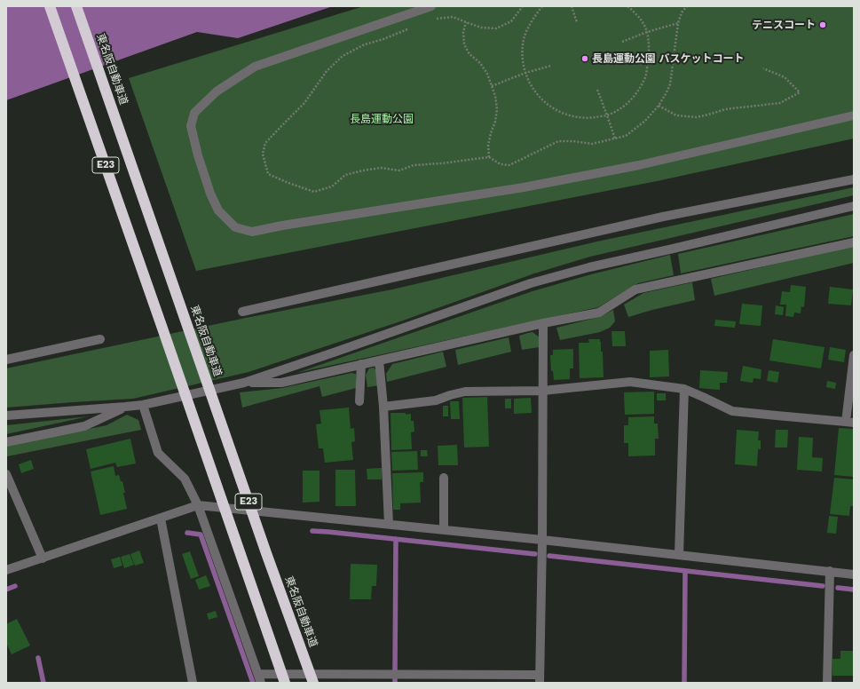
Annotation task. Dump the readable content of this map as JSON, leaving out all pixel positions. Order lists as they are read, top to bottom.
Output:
{
  "streets": {
    "highway": ["東名阪自動車道", "E23"]
  },
  "parks": ["長島運動公園"],
  "places": ["テニスコート", "長島運動公園 バスケットコート"]
}
